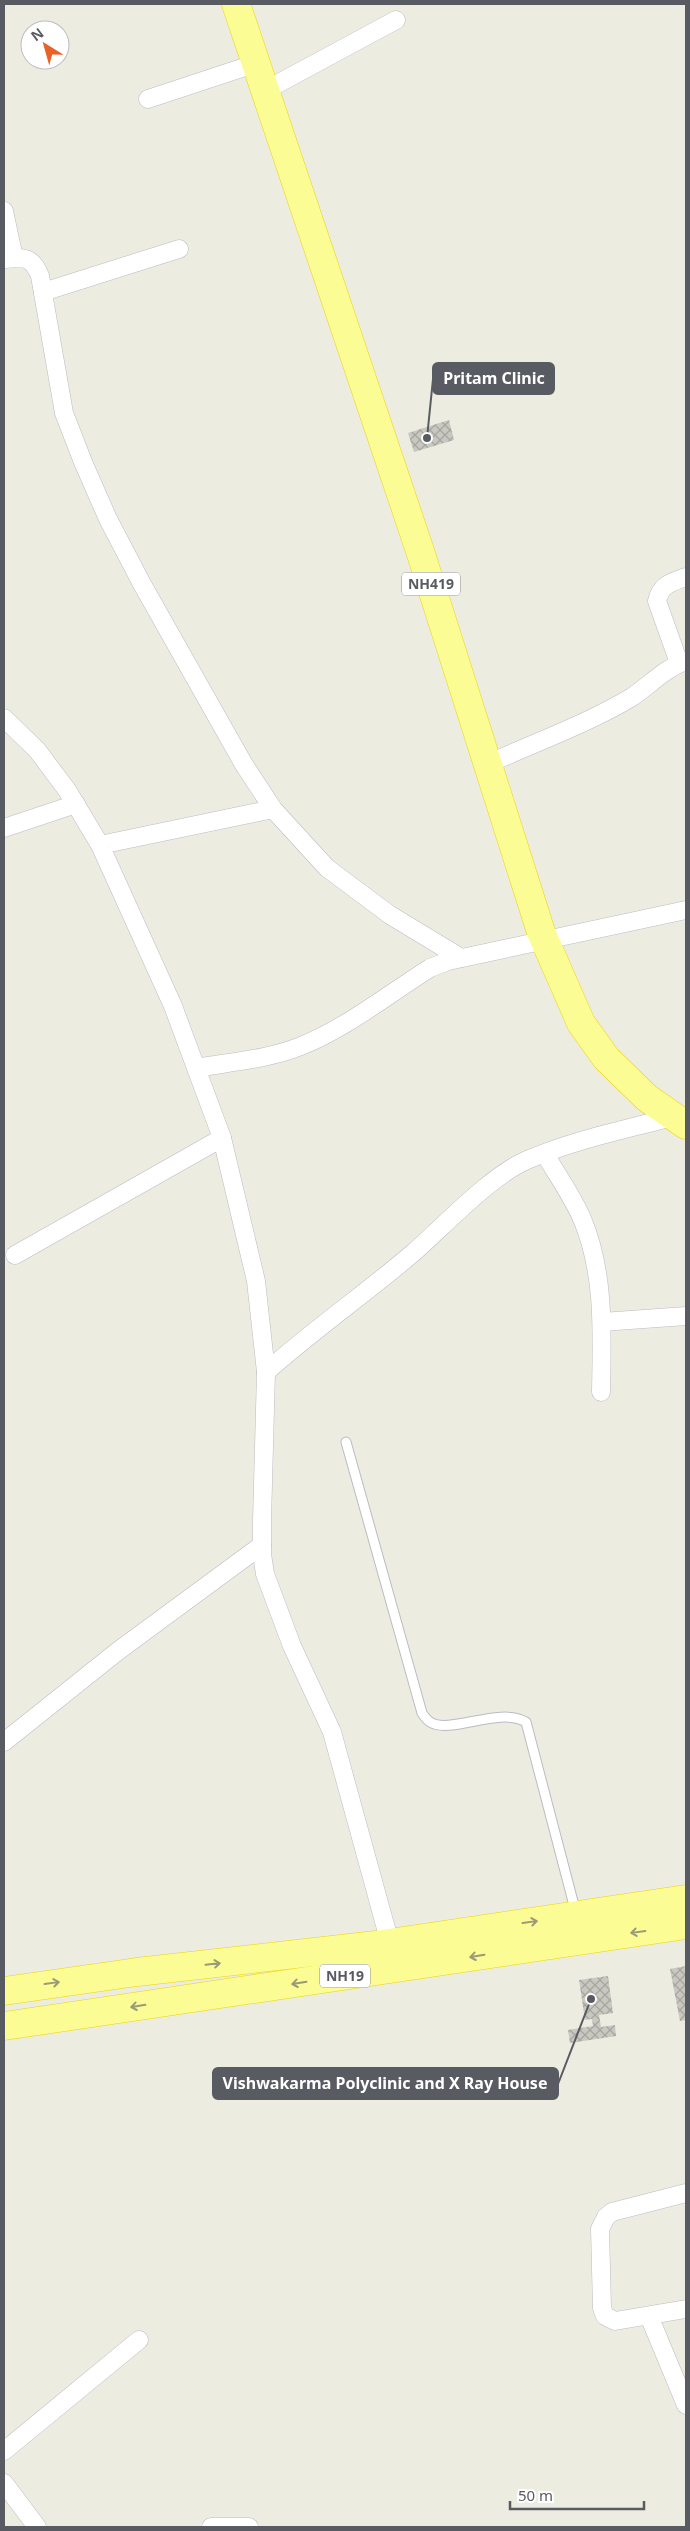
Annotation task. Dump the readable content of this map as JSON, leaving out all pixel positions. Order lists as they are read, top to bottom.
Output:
{
  "streets": {
    "highway": ["NH419", "NH19"]
  },
  "places": ["Pritam Clinic", "Vishwakarma Polyclinic and X Ray House"],
  "scale_bar": "50 m",
  "north": "top left"
}
